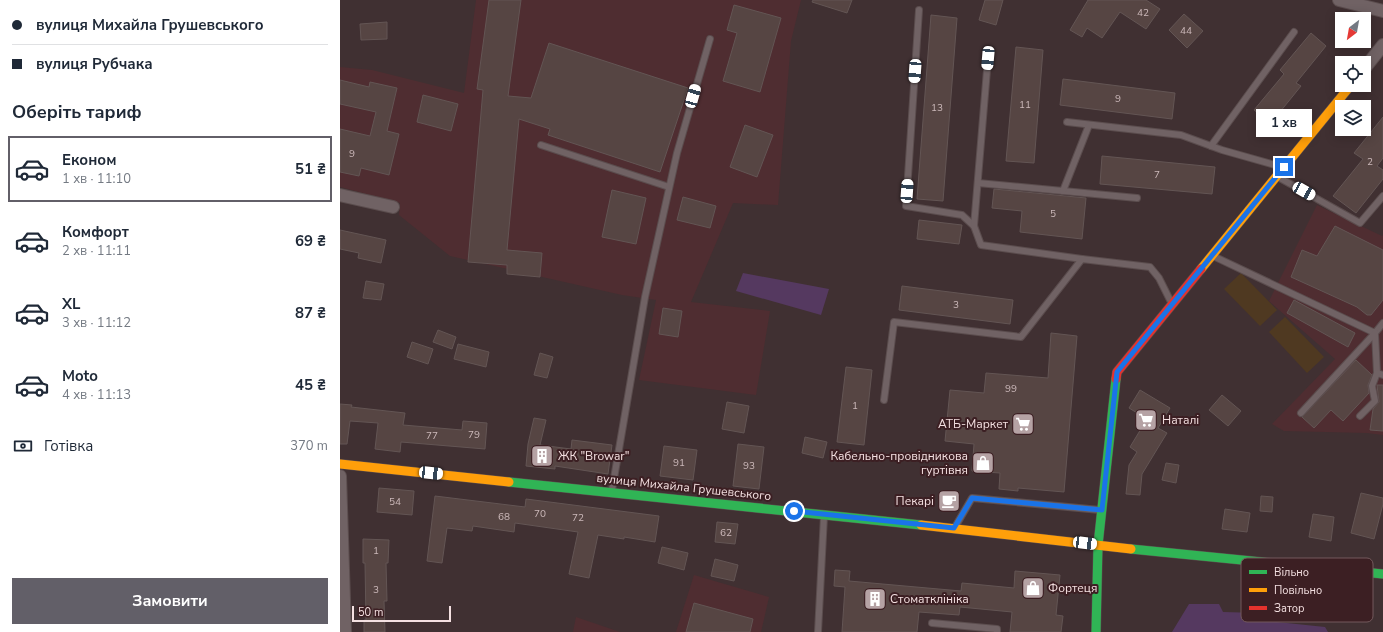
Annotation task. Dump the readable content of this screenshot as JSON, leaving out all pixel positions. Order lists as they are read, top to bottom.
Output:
{
  "streets": {
    "main road": ["вулиця Михайла Грушевського"]
  },
  "places": {
    "supermarket": ["Наталі", "АТБ-Маркет"],
    "building": ["ЖК \"Browar\"", "Стоматклініка"],
    "shop": ["Кабельно-провідникова гуртівня", "Фортеця"],
    "cafe": ["Пекарі"]
  },
  "house_numbers": [
    "42",
    "44",
    "9",
    "11",
    "13",
    "9",
    "2",
    "7",
    "5",
    "3",
    "99",
    "1",
    "79",
    "77",
    "91",
    "93",
    "54",
    "70",
    "68",
    "72",
    "62",
    "1",
    "3"
  ],
  "legend": ["Вільно", "Повільно", "Затор"],
  "scale_bar": "50 m",
  "north": "bottom left",
  "page": {
    "banner": ["вулиця Михайла Грушевського", "вулиця Рубчака"],
    "heading": "Оберіть тариф",
    "bubble": "1 хв",
    "list": [
      {
        "name": "Економ",
        "note": "1 хв · 11:10",
        "value": "51 ₴"
      },
      {
        "name": "Комфорт",
        "note": "2 хв · 11:11",
        "value": "69 ₴"
      },
      {
        "name": "XL",
        "note": "3 хв · 11:12",
        "value": "87 ₴"
      },
      {
        "name": "Moto",
        "note": "4 хв · 11:13",
        "value": "45 ₴"
      }
    ],
    "pay": ["Готівка", "370 m"],
    "buttons": "Замовити",
    "scale": "50 m"
  }
}
